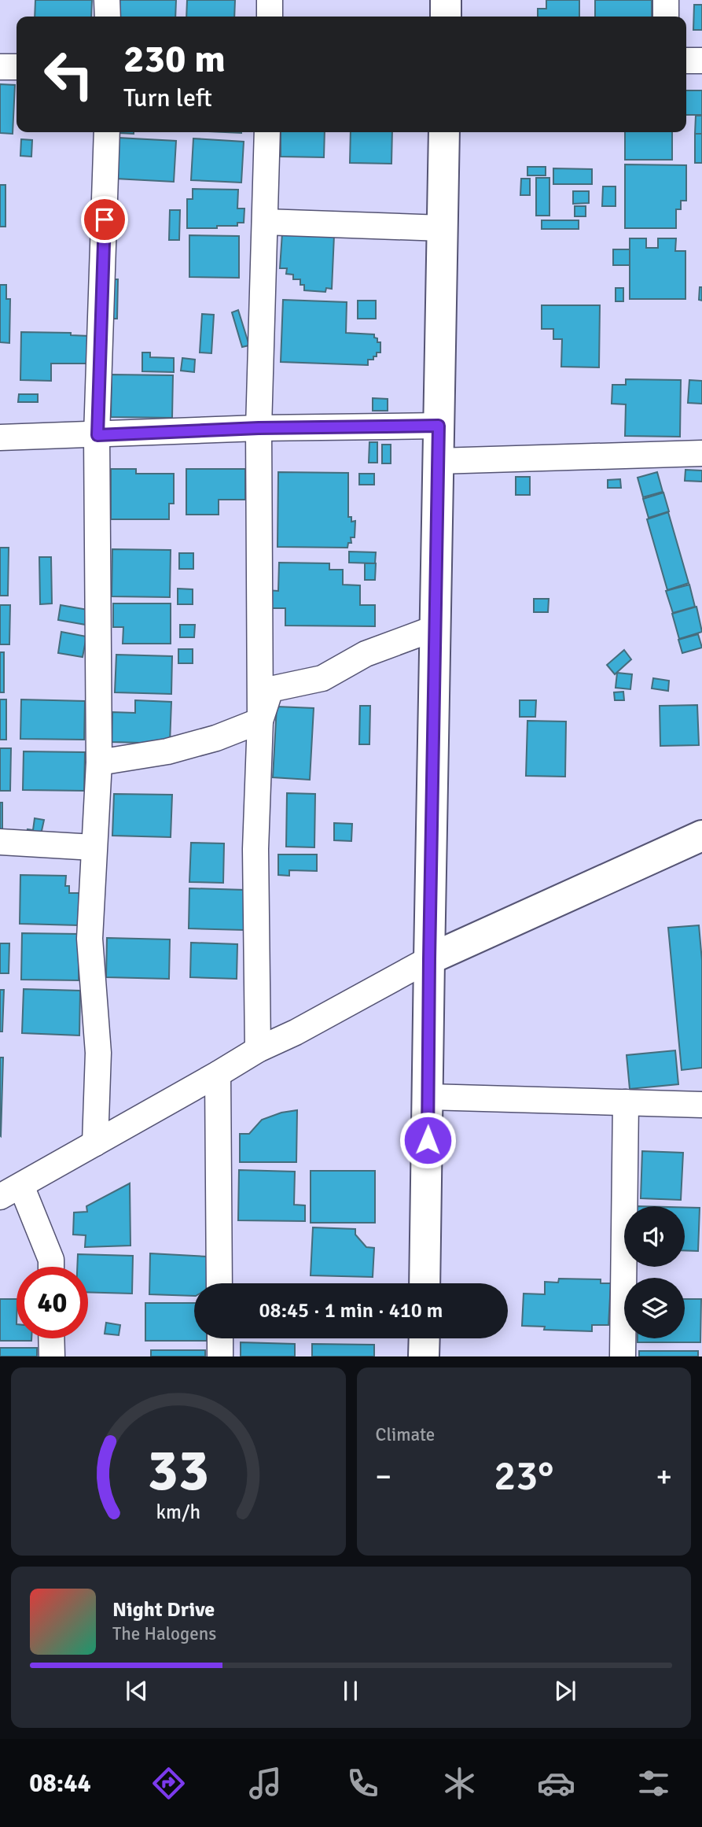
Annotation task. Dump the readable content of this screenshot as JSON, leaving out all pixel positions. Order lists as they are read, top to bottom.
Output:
{
  "page": {
    "turn": ["230 m", "Turn left"],
    "limit": "40",
    "trip": "08:45 · 1 min · 410 m",
    "tile": "Climate",
    "heat": ["−", "23°", "+"],
    "song": ["Night Drive", "The Halogens"],
    "tabs": "08:44",
    "gauge": ["33", "km/h"]
  }
}
